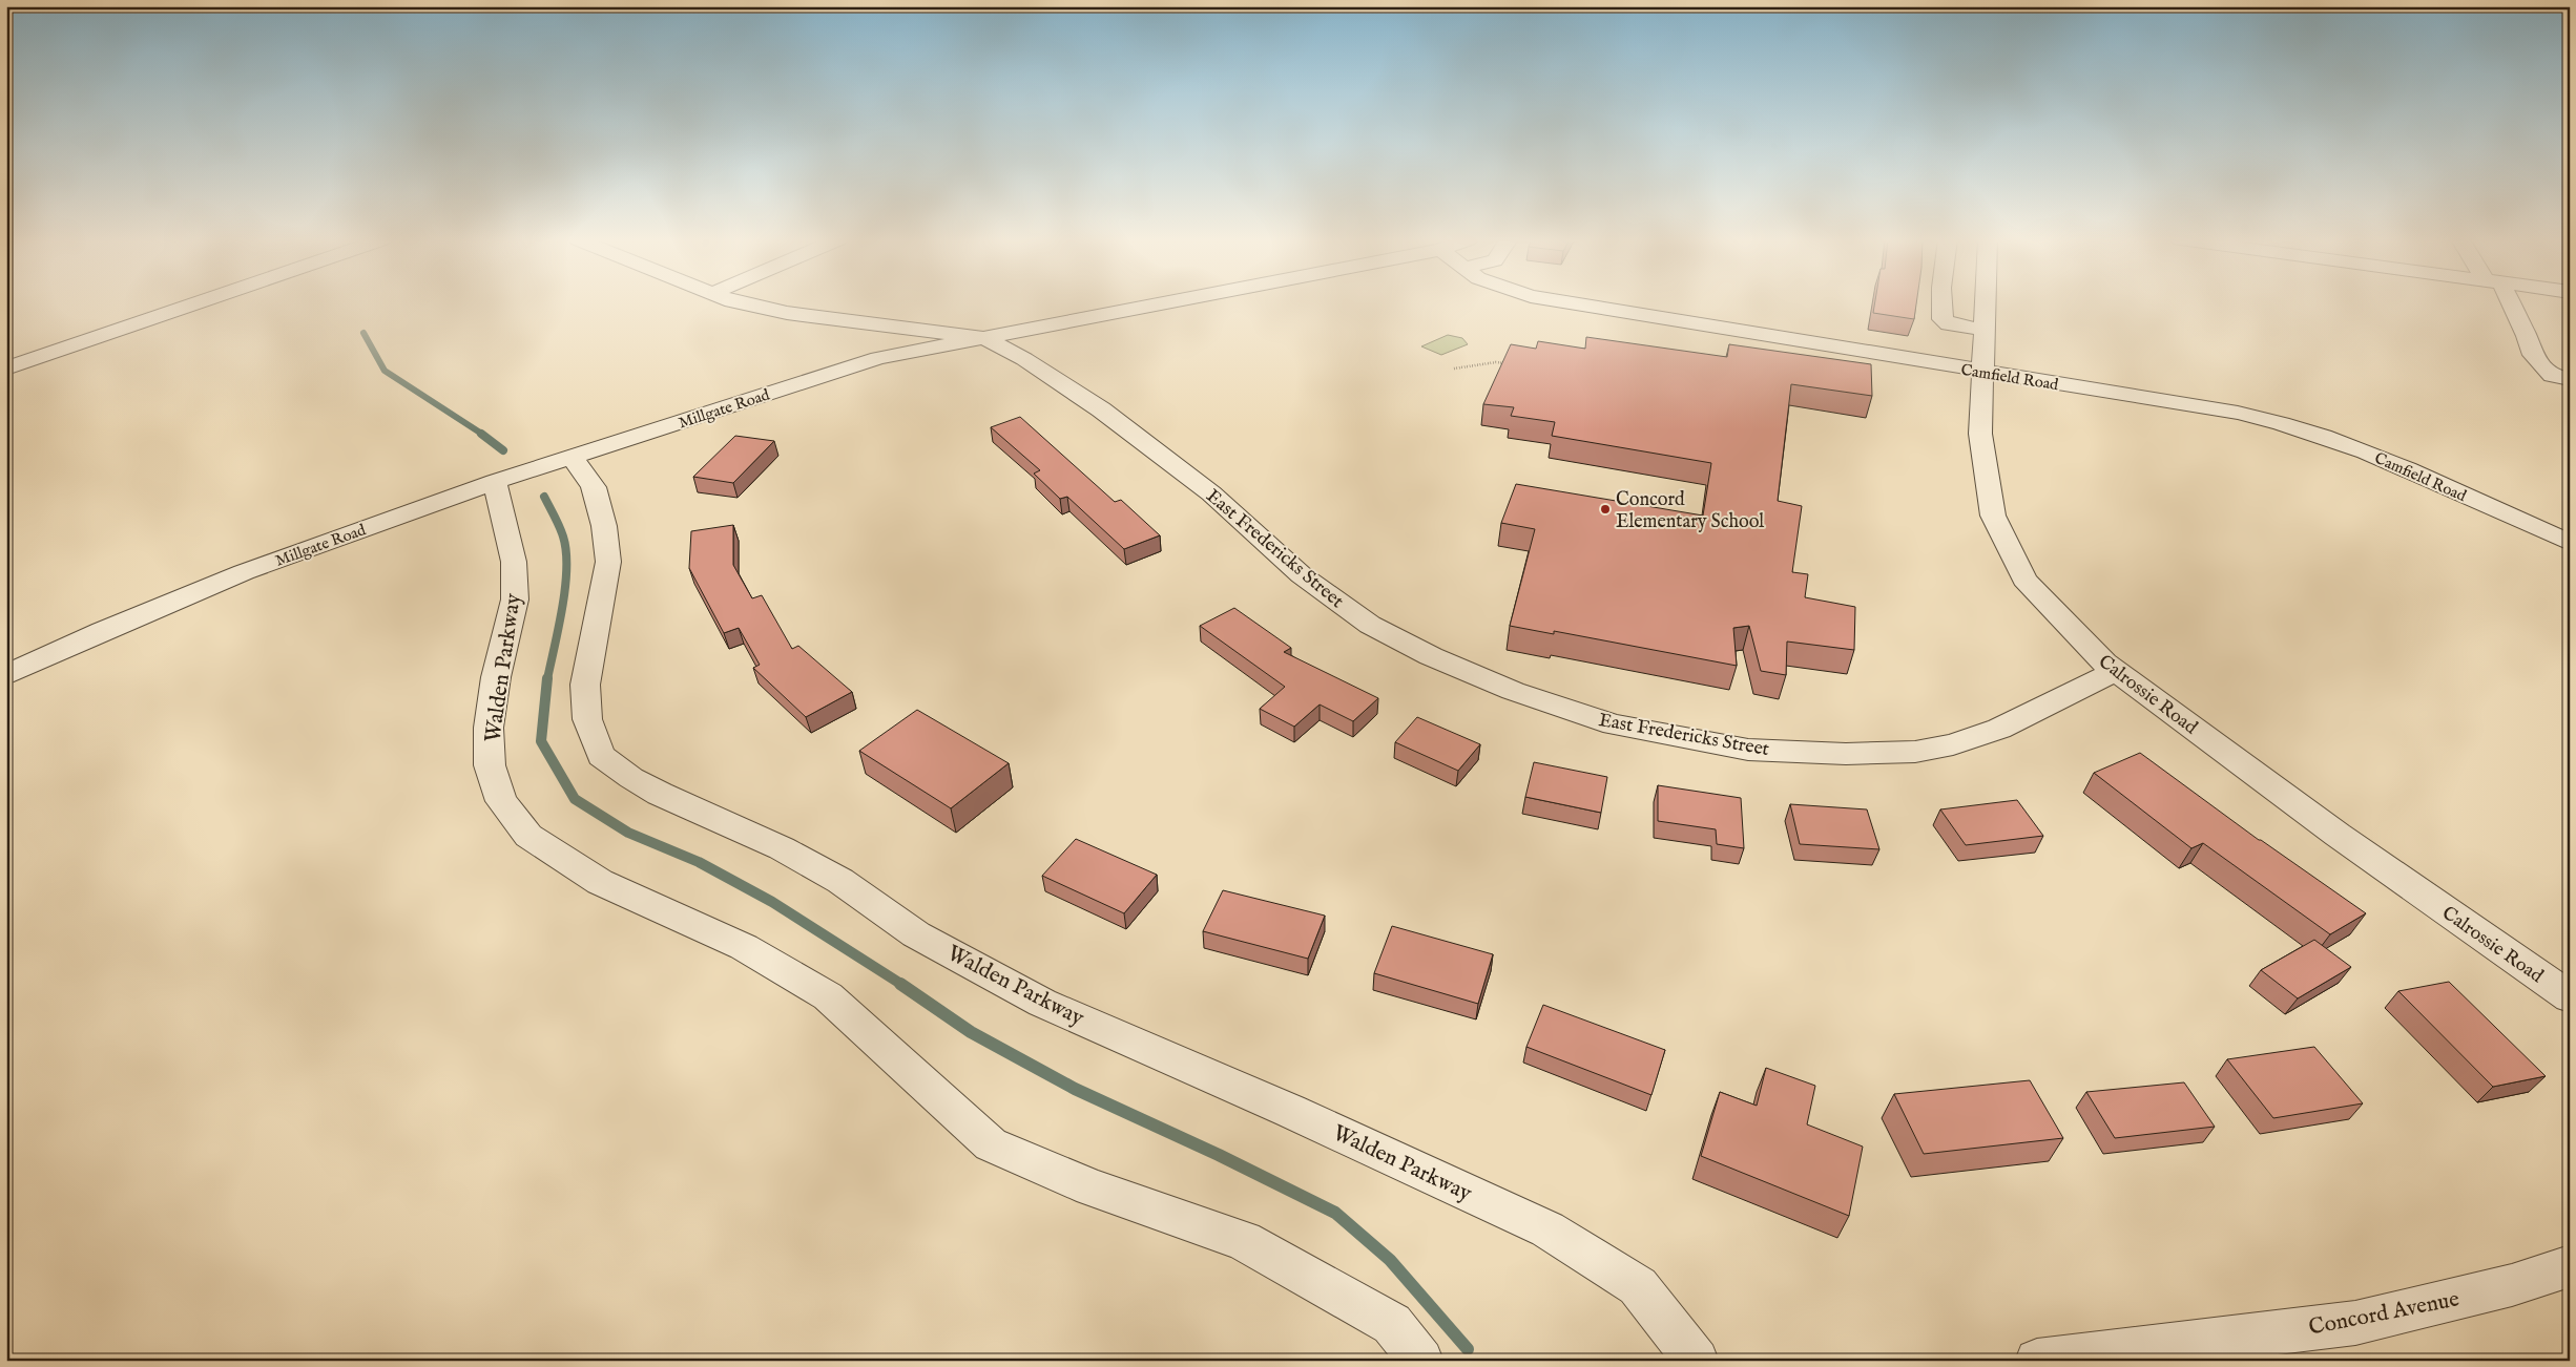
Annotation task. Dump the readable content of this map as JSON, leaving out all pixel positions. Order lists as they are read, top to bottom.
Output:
{
  "streets": {
    "street": [
      "Camfield Road",
      "Millgate Road",
      "East Fredericks Street",
      "Walden Parkway",
      "Calrossie Road",
      "Concord Avenue"
    ]
  },
  "crossings": [
    ["Camfield Road", "Calrossie Road"],
    ["Millgate Road", "East Fredericks Street"],
    ["Millgate Road", "Walden Parkway"],
    ["East Fredericks Street", "Calrossie Road"]
  ],
  "places": ["Concord Elementary School"]
}
